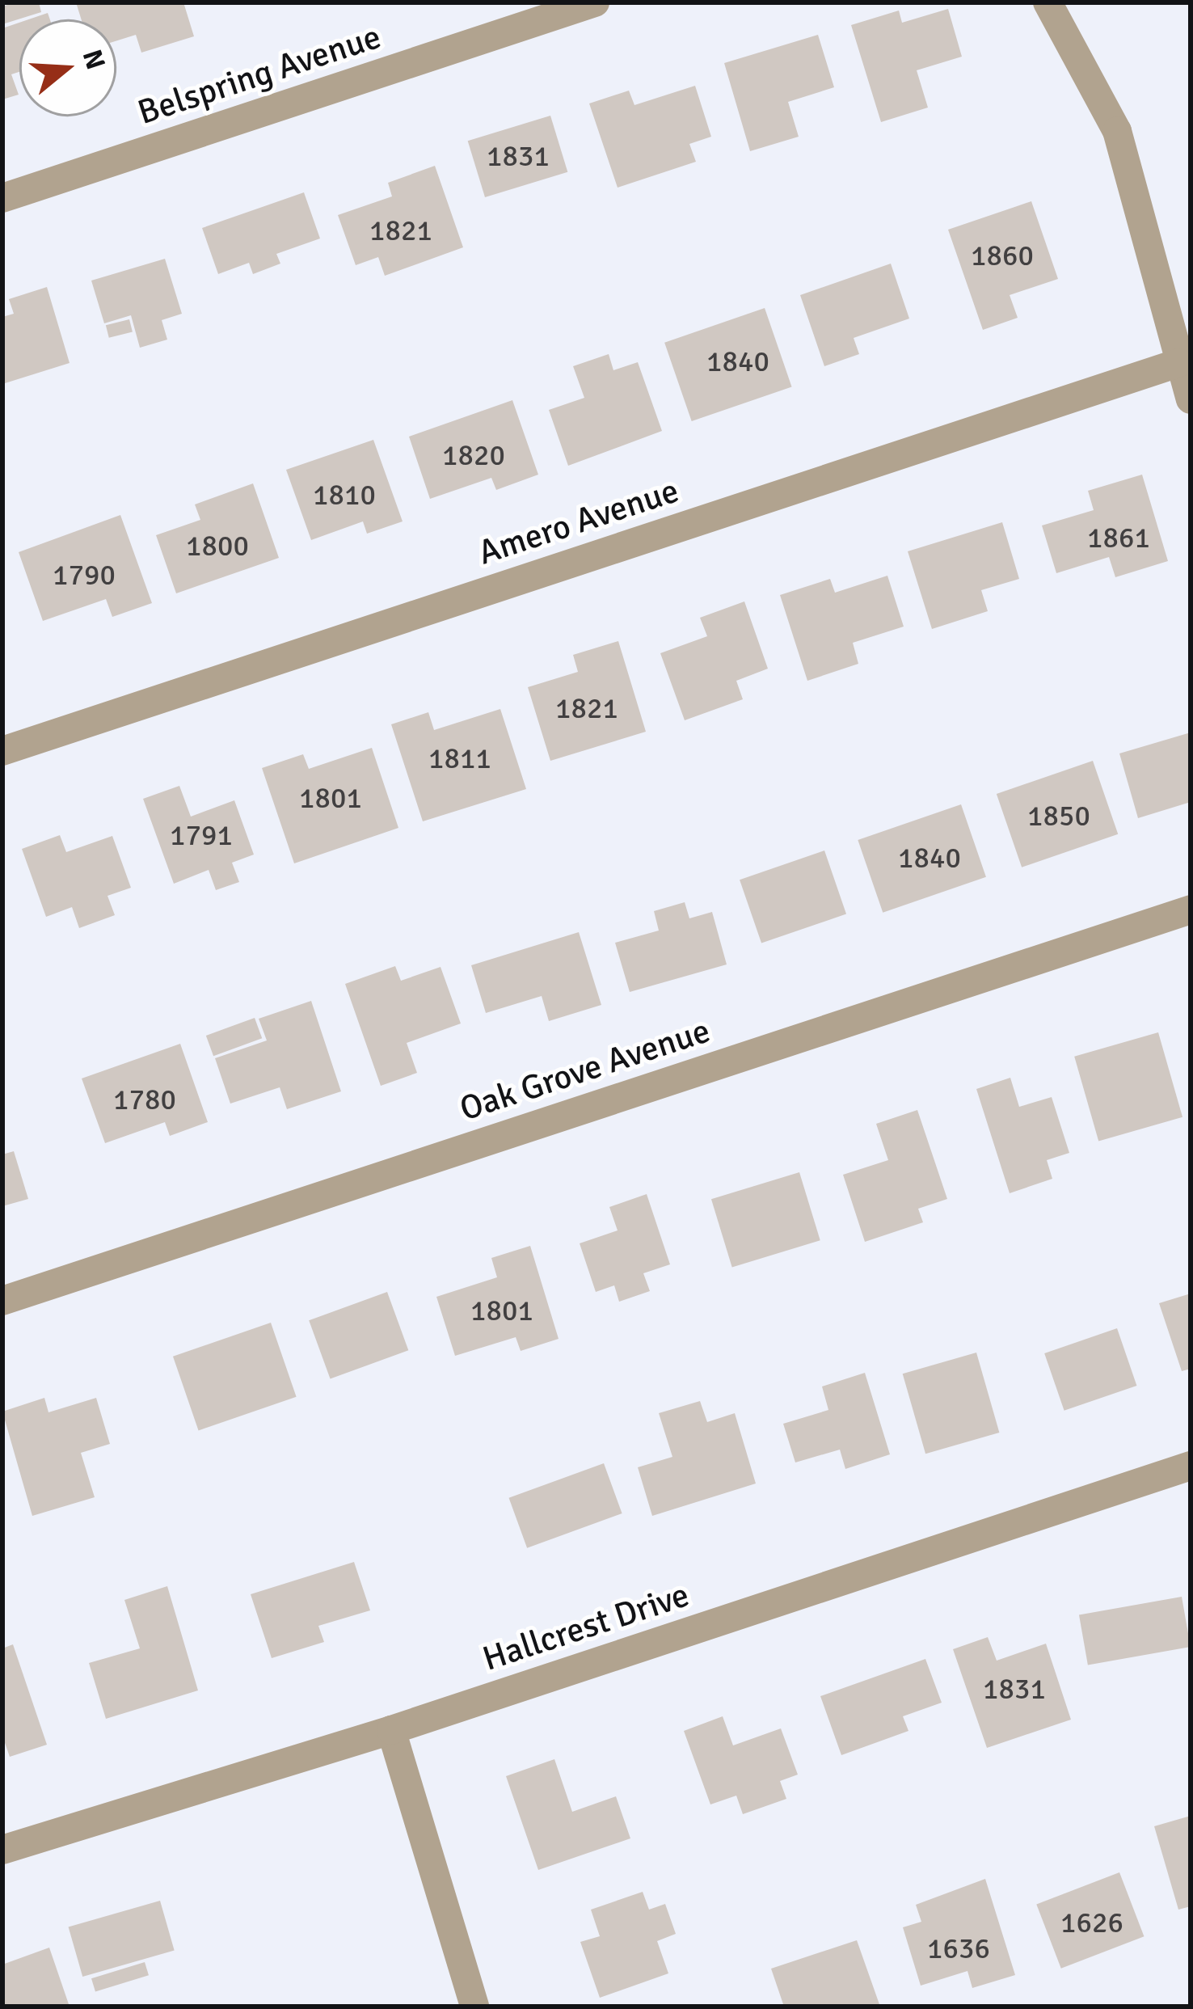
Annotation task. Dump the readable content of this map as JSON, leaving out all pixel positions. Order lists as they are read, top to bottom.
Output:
{
  "streets": {
    "street": [
      "Belspring Avenue",
      "Amero Avenue",
      "Oak Grove Avenue",
      "Hallcrest Drive"
    ]
  },
  "house_numbers": [
    "1831",
    "1821",
    "1860",
    "1840",
    "1820",
    "1810",
    "1861",
    "1800",
    "1790",
    "1821",
    "1811",
    "1801",
    "1850",
    "1791",
    "1840",
    "1780",
    "1801",
    "1831",
    "1626",
    "1636"
  ],
  "north": "right"
}
